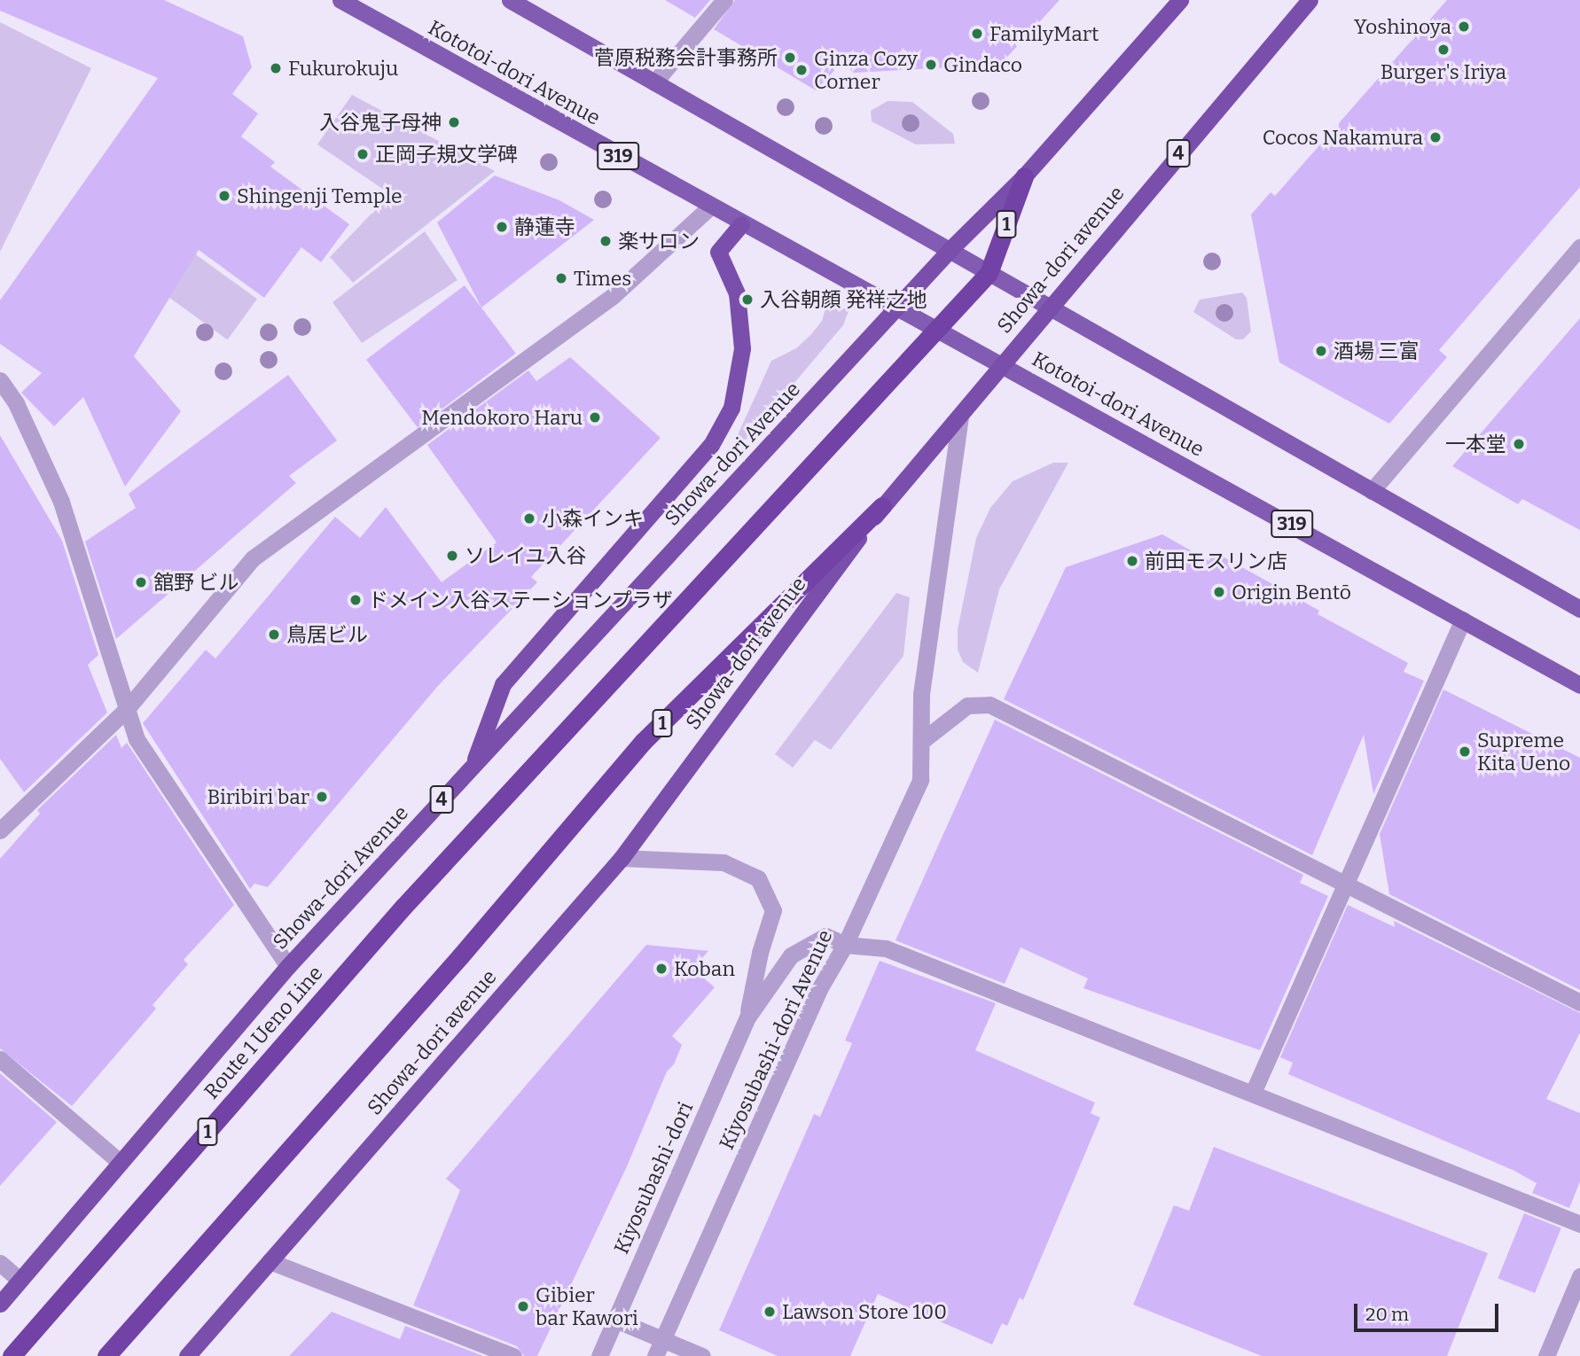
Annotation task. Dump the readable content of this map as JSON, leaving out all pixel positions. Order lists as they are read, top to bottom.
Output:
{
  "streets": {
    "highway": [
      "4",
      "1",
      "Showa-dori avenue",
      "Showa-dori Avenue",
      "Route 1 Ueno Line"
    ],
    "main road": ["Kototoi-dori Avenue", "319"],
    "street": ["Kiyosubashi-dori Avenue", "Kiyosubashi-dori"]
  },
  "crossings": [
    ["Kototoi-dori Avenue", "1"],
    ["Kototoi-dori Avenue", "Showa-dori avenue"],
    ["Kototoi-dori Avenue", "Showa-dori Avenue"],
    ["Kototoi-dori Avenue", "Route 1 Ueno Line"],
    ["1", "Showa-dori avenue"],
    ["1", "Showa-dori Avenue"],
    ["1", "Route 1 Ueno Line"],
    ["Showa-dori avenue", "Kiyosubashi-dori Avenue"]
  ],
  "places": [
    "Yoshinoya",
    "FamilyMart",
    "Burger's Iriya",
    "菅原税務会計事務所",
    "Gindaco",
    "Fukurokuju",
    "Ginza Cozy Corner",
    "入谷鬼子母神",
    "Cocos Nakamura",
    "正岡子規文学碑",
    "Shingenji Temple",
    "静蓮寺",
    "楽サロン",
    "Times",
    "入谷朝顔 発祥之地",
    "酒場 三富",
    "Mendokoro Haru",
    "一本堂",
    "小森インキ",
    "ソレイユ入谷",
    "前田モスリン店",
    "舘野 ビル",
    "Origin Bentō",
    "ドメイン入谷ステーションプラザ",
    "鳥居ビル",
    "Supreme Kita Ueno",
    "Biribiri bar",
    "Koban",
    "Gibier bar Kawori",
    "Lawson Store 100"
  ],
  "scale_bar": "20 m"
}
